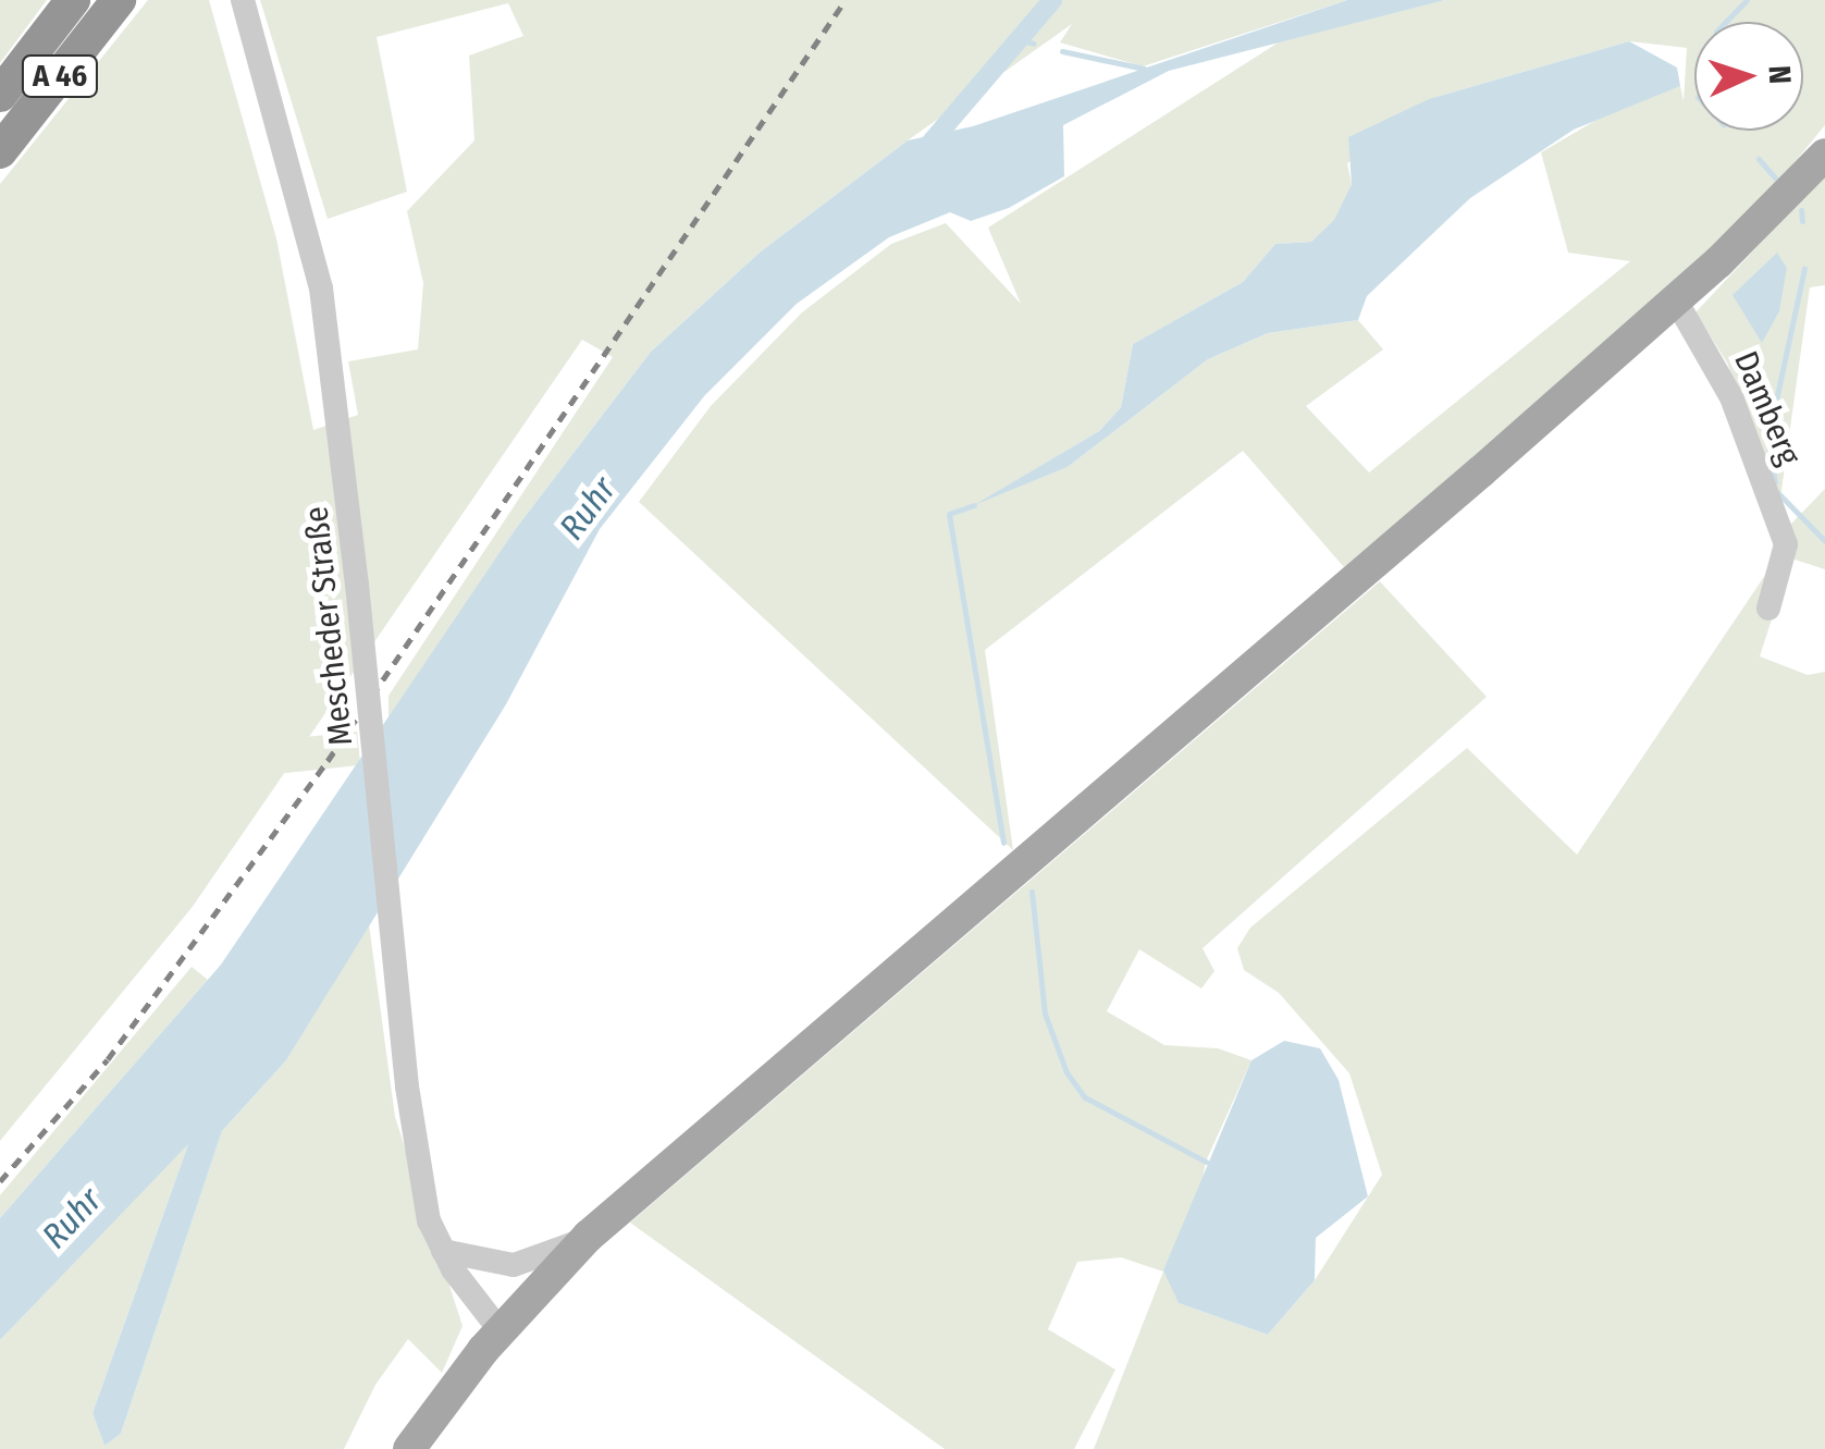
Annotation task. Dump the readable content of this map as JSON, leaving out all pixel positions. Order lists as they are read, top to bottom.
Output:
{
  "streets": {
    "highway": ["A 46"],
    "street": ["Damberg", "Mescheder Straße"]
  },
  "water": ["Ruhr"],
  "north": "right"
}
